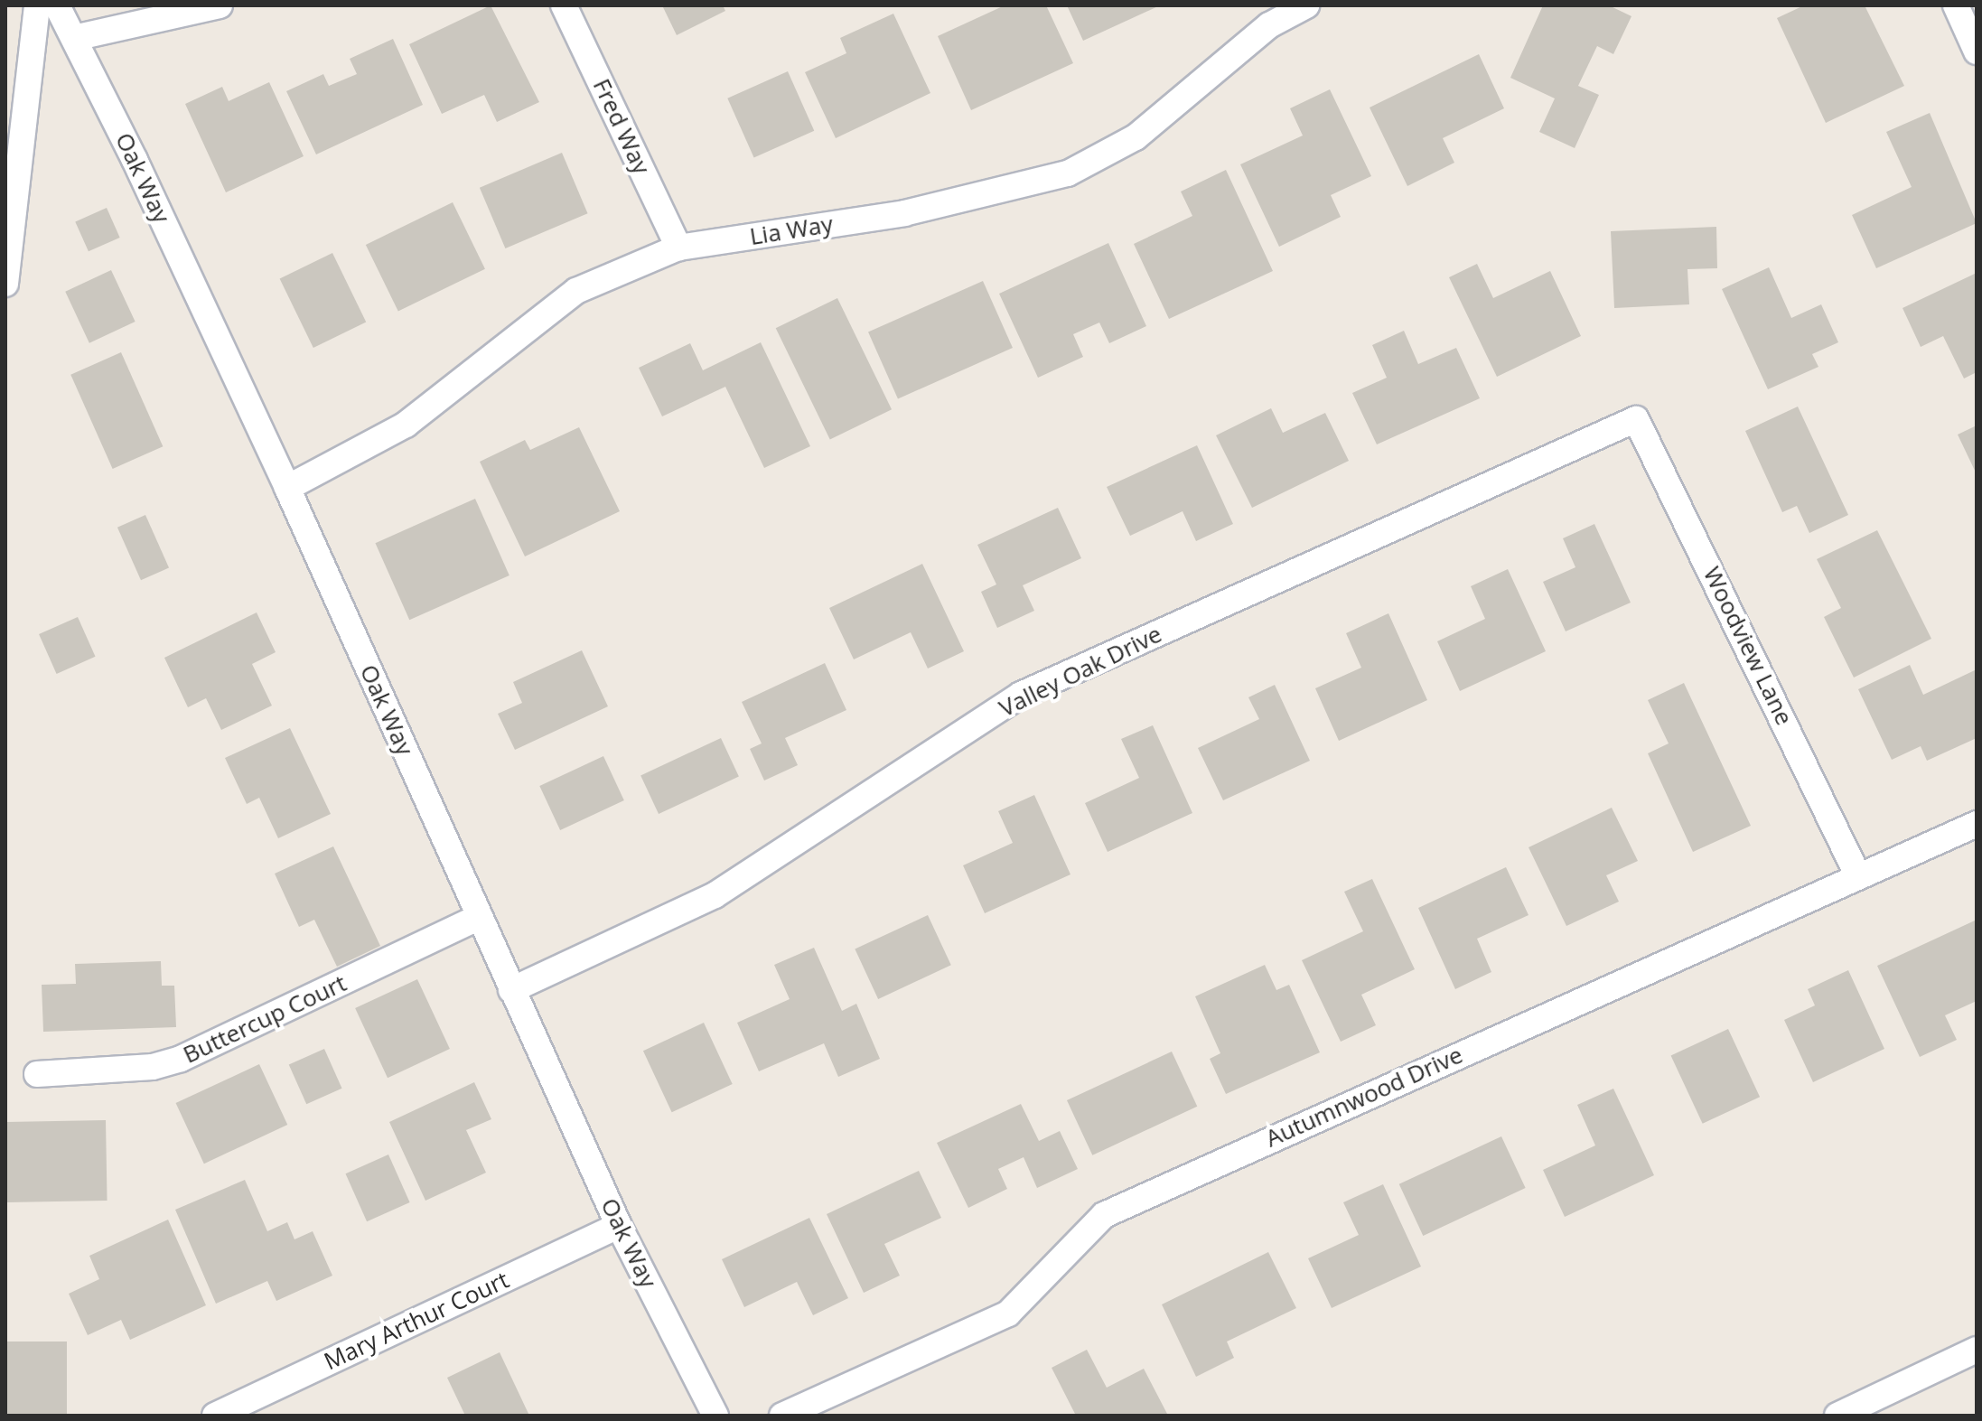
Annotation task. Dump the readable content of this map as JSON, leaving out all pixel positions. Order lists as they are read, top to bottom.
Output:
{
  "streets": {
    "street": [
      "Fred Way",
      "Oak Way",
      "Lia Way",
      "Woodview Lane",
      "Valley Oak Drive",
      "Buttercup Court",
      "Autumnwood Drive",
      "Mary Arthur Court"
    ]
  },
  "crossings": [
    ["Fred Way", "Lia Way"],
    ["Oak Way", "Lia Way"],
    ["Oak Way", "Valley Oak Drive"],
    ["Oak Way", "Buttercup Court"],
    ["Oak Way", "Mary Arthur Court"],
    ["Woodview Lane", "Valley Oak Drive"],
    ["Woodview Lane", "Autumnwood Drive"]
  ]
}
